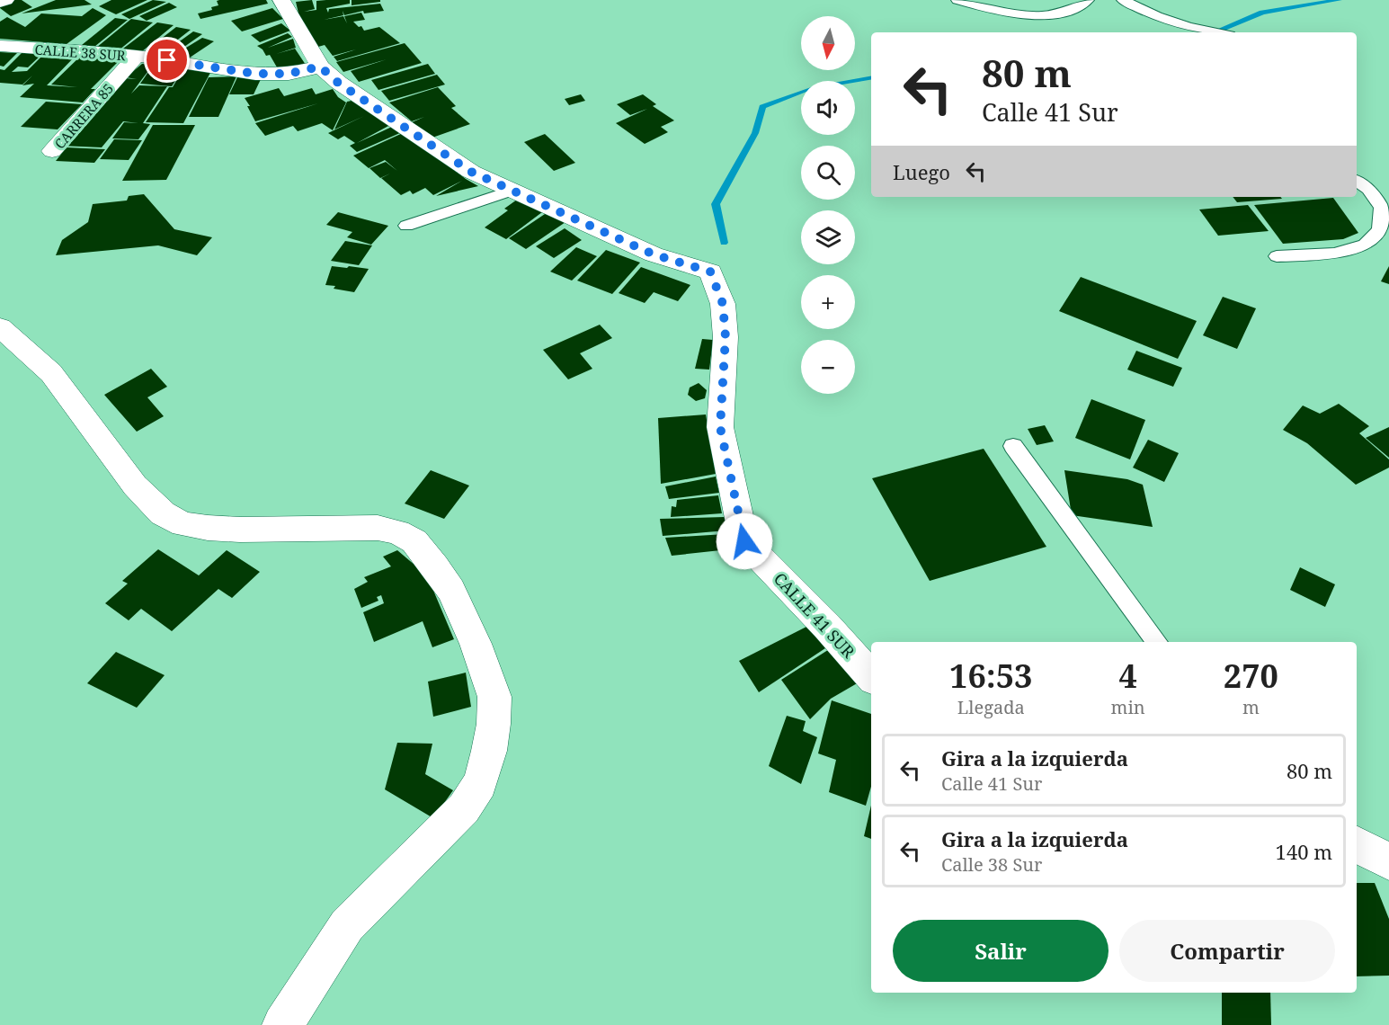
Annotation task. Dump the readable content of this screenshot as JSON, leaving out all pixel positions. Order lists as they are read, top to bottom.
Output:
{
  "streets": {
    "street": ["CALLE 38 SUR", "CARRERA 85", "CALLE 41 SUR"]
  },
  "crossings": [
    ["CALLE 38 SUR", "CARRERA 85"],
    ["CALLE 38 SUR", "CALLE 41 SUR"]
  ],
  "north": "bottom",
  "page": {
    "map_buttons": ["+", "−"],
    "turn": ["80 m", "Calle 41 Sur"],
    "then": "Luego",
    "eta": [
      "16:53",
      "Llegada",
      "4",
      "min",
      "270",
      "m"
    ],
    "list": [
      {
        "name": "Gira a la izquierda",
        "note": "Calle 41 Sur",
        "value": "80 m"
      },
      {
        "name": "Gira a la izquierda",
        "note": "Calle 38 Sur",
        "value": "140 m"
      }
    ],
    "buttons": ["Salir", "Compartir"]
  }
}
